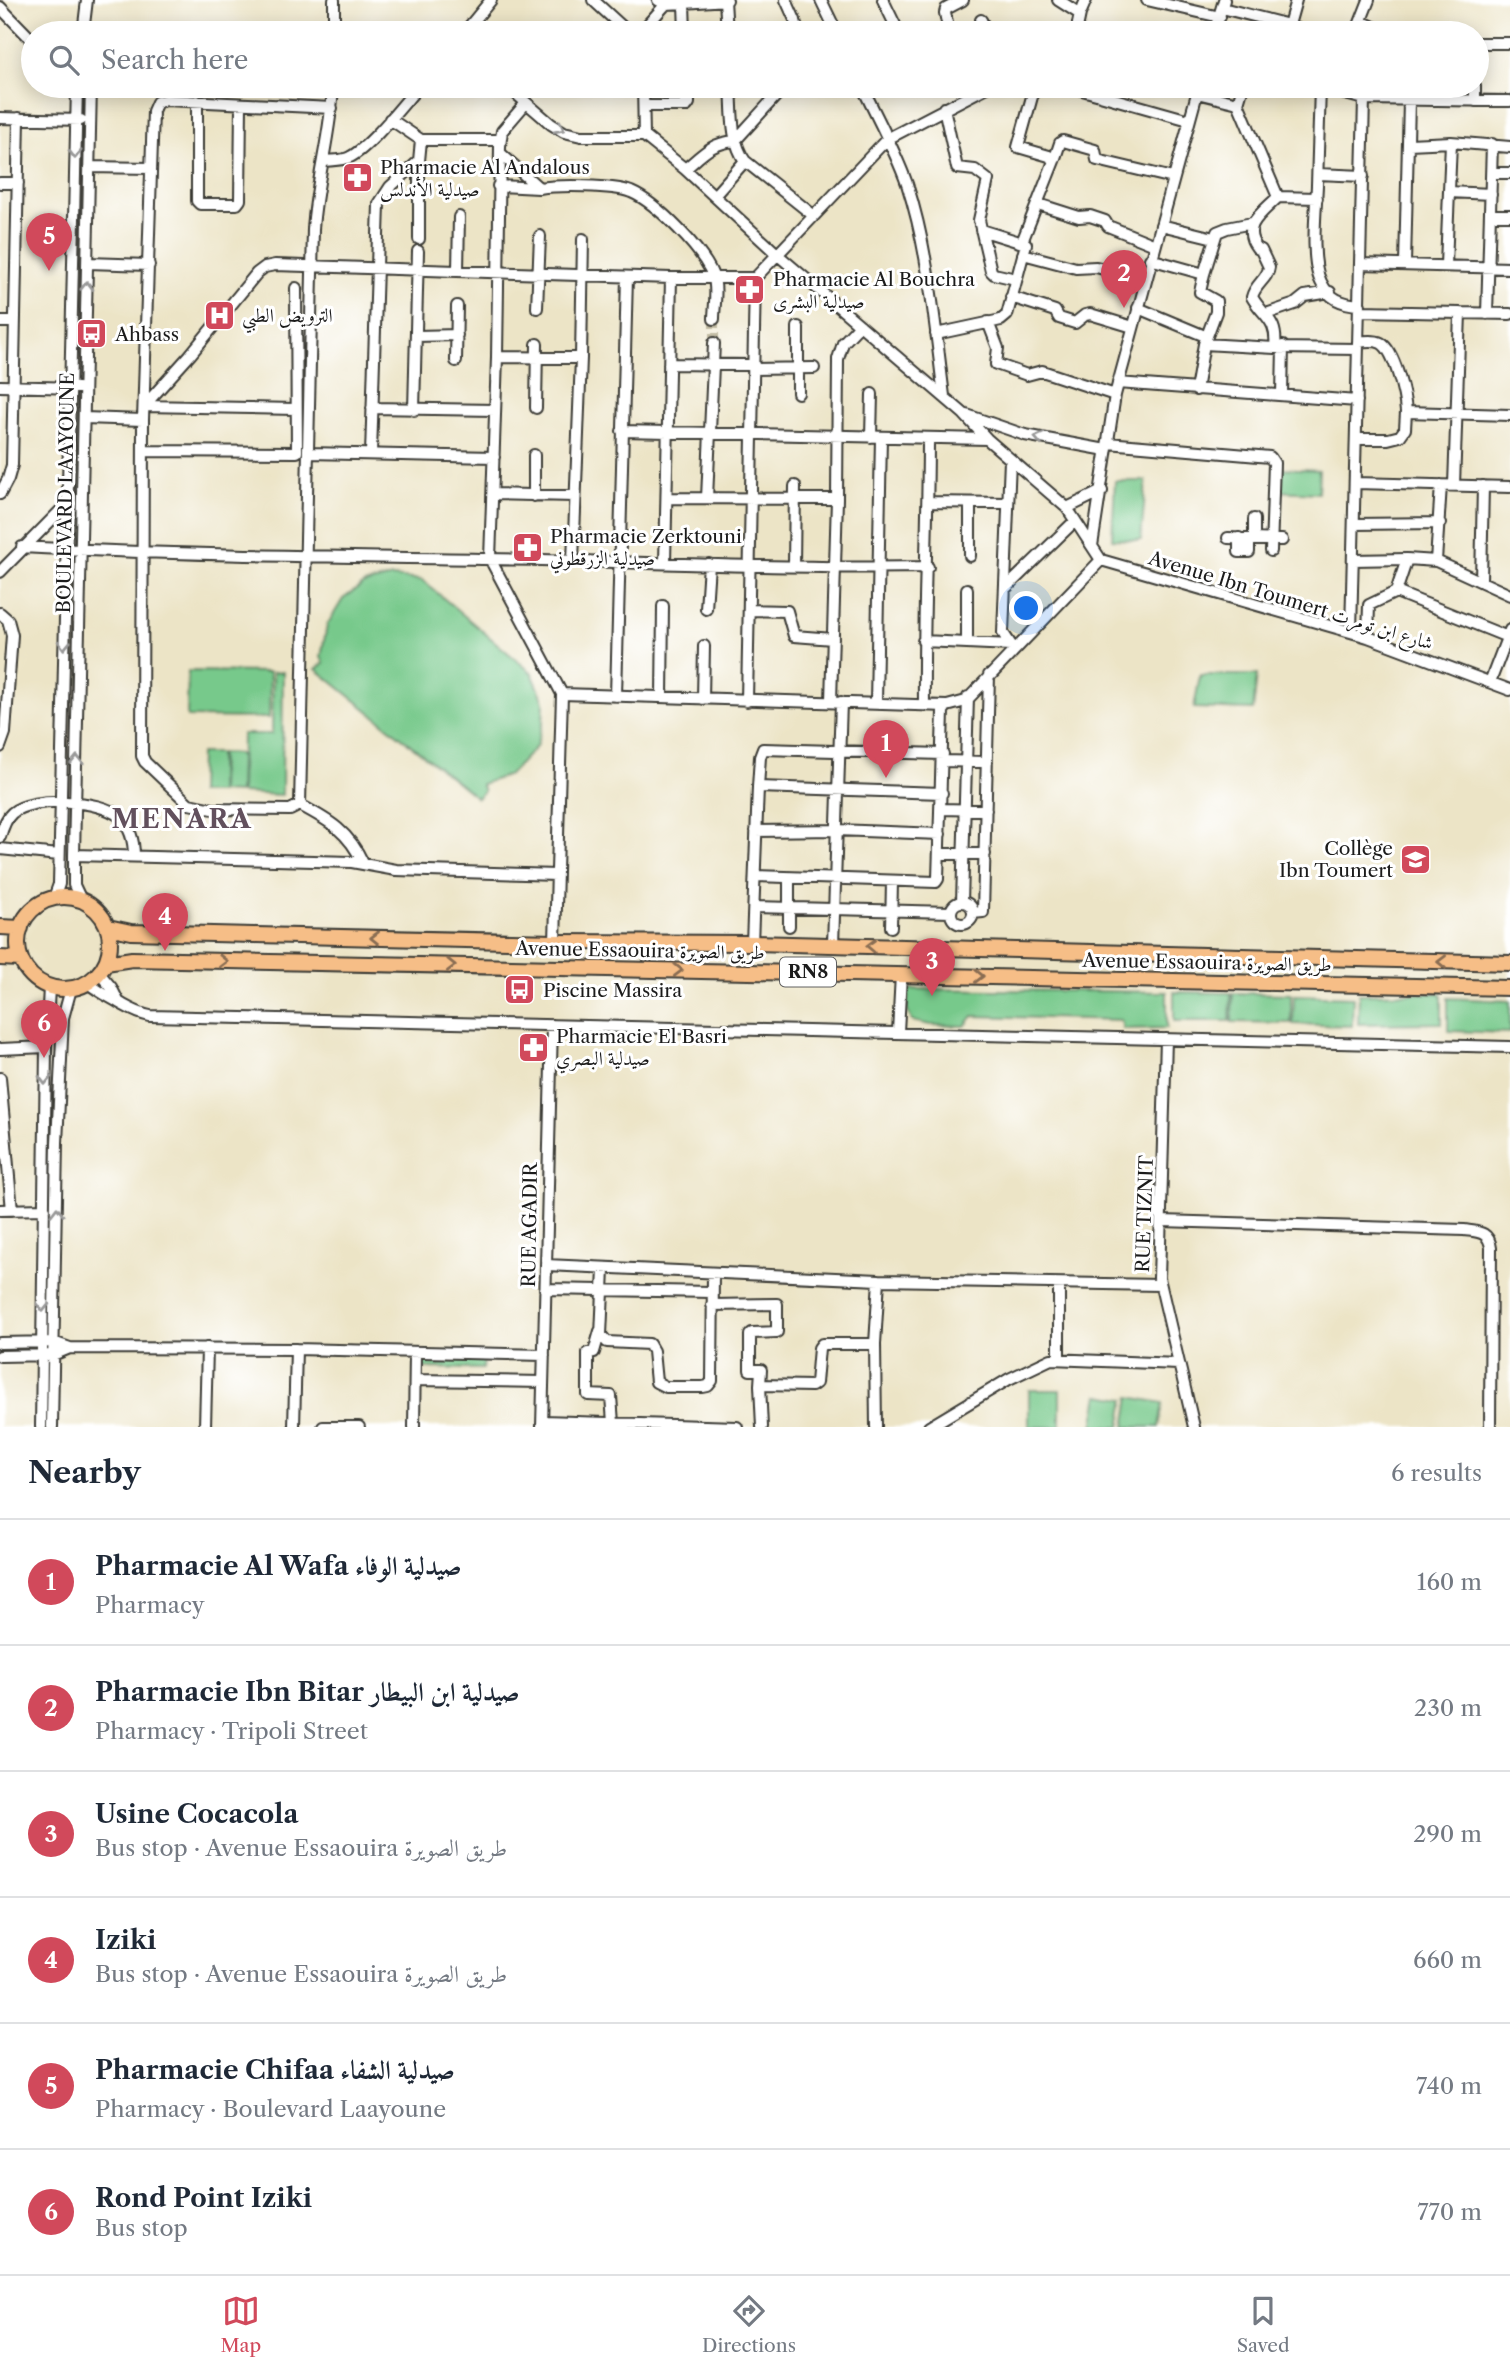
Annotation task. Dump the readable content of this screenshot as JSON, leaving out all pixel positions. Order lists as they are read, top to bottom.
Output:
{
  "streets": {
    "main road": ["Avenue Essaouira طريق الصويرة", "RN8"],
    "street": [
      "BOULEVARD LAAYOUNE",
      "Avenue Ibn Toumert شارع ابن تومرت",
      "RUE TIZNIT",
      "RUE AGADIR"
    ]
  },
  "crossings": [
    ["BOULEVARD LAAYOUNE", "Avenue Essaouira طريق الصويرة"],
    ["BOULEVARD LAAYOUNE", "RN8"],
    ["Avenue Essaouira طريق الصويرة", "RN8"]
  ],
  "districts": ["MENARA"],
  "places": {
    "pharmacy": [
      "Pharmacie Al Andalous صيدلية الأندلس",
      "Pharmacie Al Bouchra صيدلية البشرى",
      "Pharmacie Zerktouni صيدلية الزرقطوني",
      "Pharmacie El Basri صيدلية البصري"
    ],
    "hospital": ["الترويض الطبي"],
    "bus stop": ["Ahbass", "Piscine Massira"],
    "school or university": ["Collège Ibn Toumert"]
  },
  "page": {
    "search": "Search here",
    "pins": [
      "5",
      "2",
      "1",
      "4",
      "3",
      "6"
    ],
    "heading": ["Nearby", "6 results"],
    "list": [
      {
        "mark": "1",
        "name": "Pharmacie Al Wafa صيدلية الوفاء",
        "note": "Pharmacy",
        "value": "160 m"
      },
      {
        "mark": "2",
        "name": "Pharmacie Ibn Bitar صيدلية ابن البيطار",
        "note": "Pharmacy · Tripoli Street",
        "value": "230 m"
      },
      {
        "mark": "3",
        "name": "Usine Cocacola",
        "note": "Bus stop · Avenue Essaouira طريق الصويرة",
        "value": "290 m"
      },
      {
        "mark": "4",
        "name": "Iziki",
        "note": "Bus stop · Avenue Essaouira طريق الصويرة",
        "value": "660 m"
      },
      {
        "mark": "5",
        "name": "Pharmacie Chifaa صيدلية الشفاء",
        "note": "Pharmacy · Boulevard Laayoune",
        "value": "740 m"
      },
      {
        "mark": "6",
        "name": "Rond Point Iziki",
        "note": "Bus stop",
        "value": "770 m"
      }
    ],
    "nav": ["Map", "Directions", "Saved"]
  }
}
